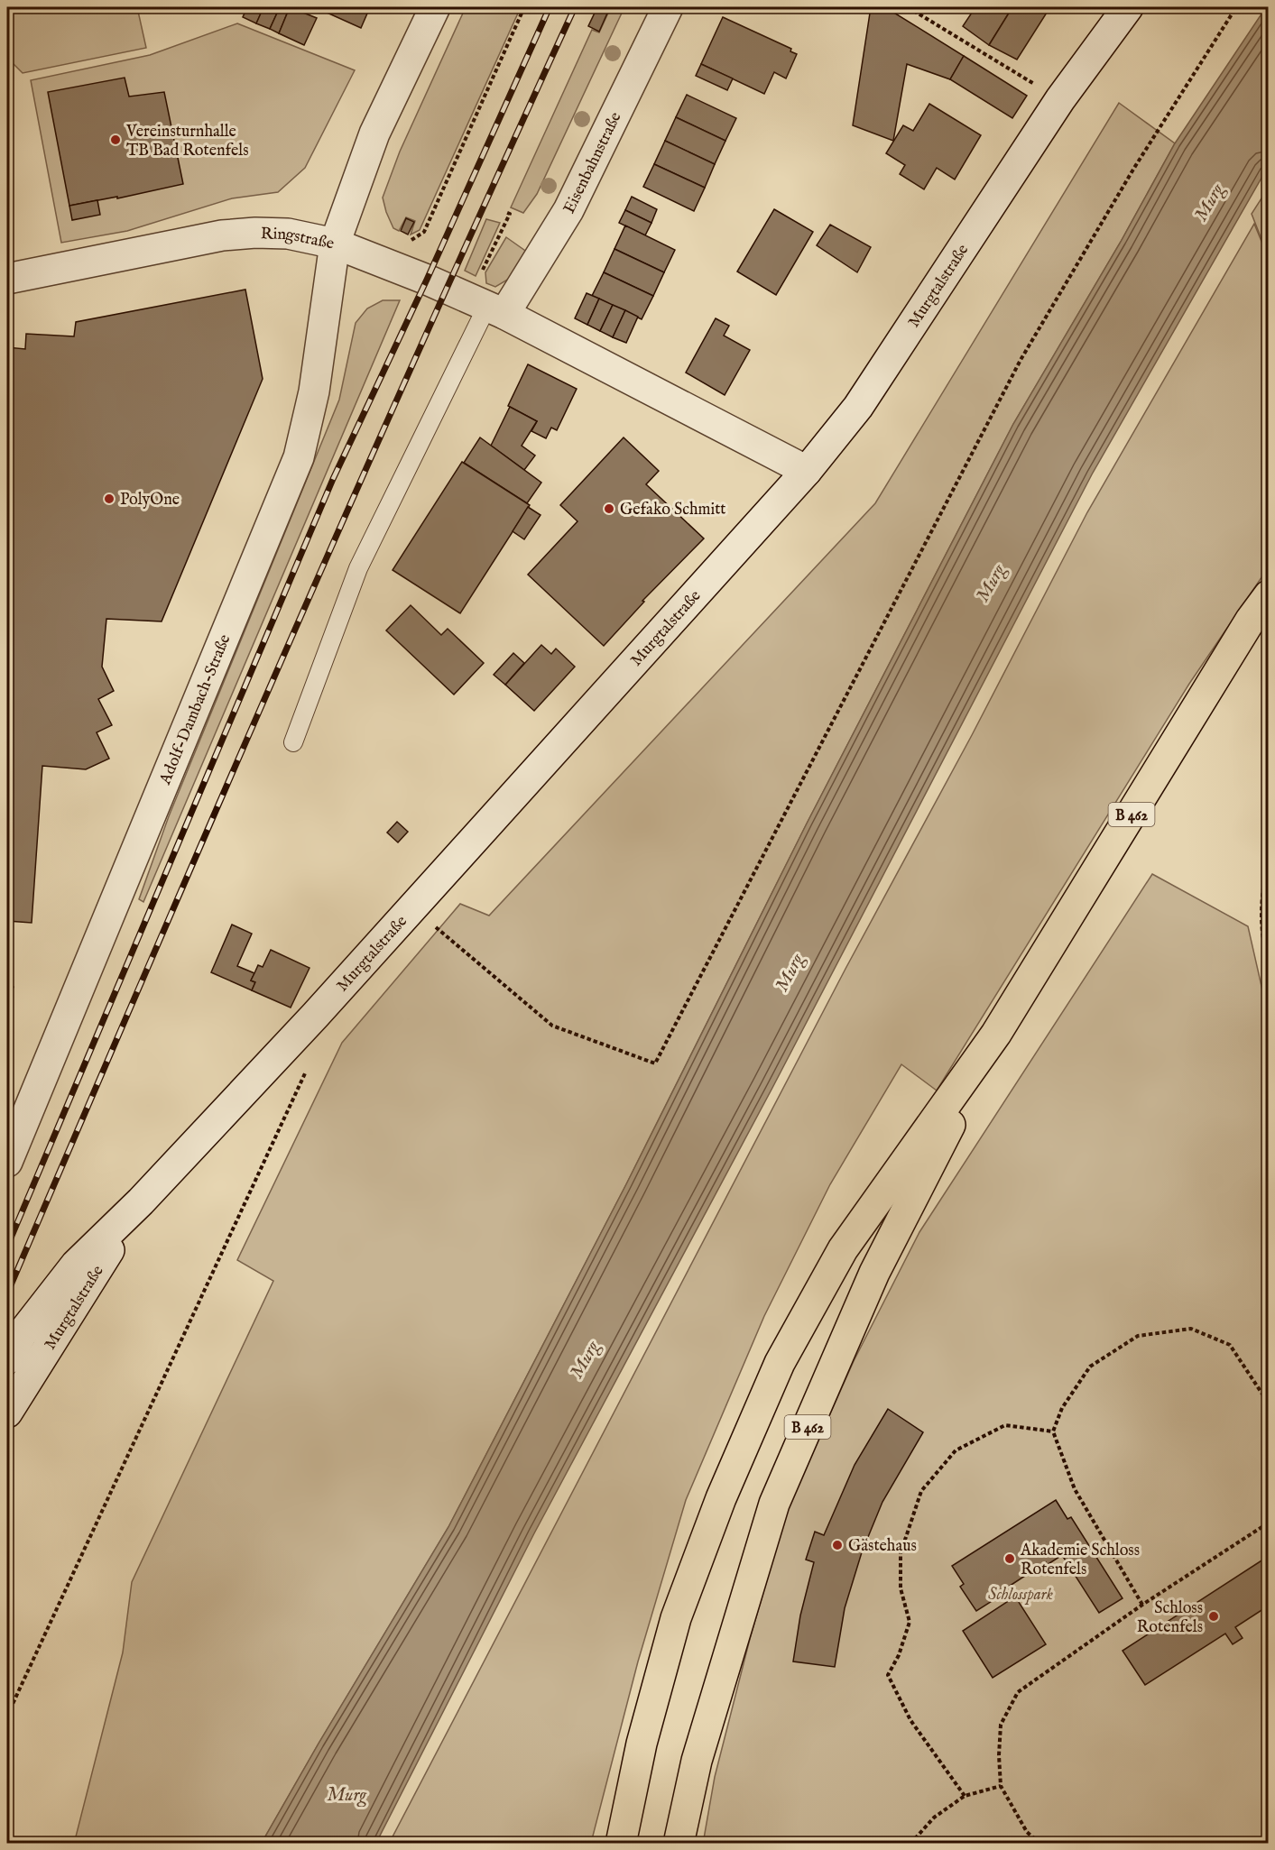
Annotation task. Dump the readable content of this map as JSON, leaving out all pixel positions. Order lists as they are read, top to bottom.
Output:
{
  "streets": {
    "main road": ["B 462"],
    "street": [
      "Eisenbahnstraße",
      "Ringstraße",
      "Murgtalstraße",
      "Adolf-Dambach-Straße"
    ]
  },
  "crossings": [
    ["Ringstraße", "Adolf-Dambach-Straße"]
  ],
  "water": ["Murg"],
  "parks": ["Schlosspark"],
  "places": [
    "Vereinsturnhalle TB Bad Rotenfels",
    "PolyOne",
    "Gefako Schmitt",
    "Gästehaus",
    "Akademie Schloss Rotenfels",
    "Schloss Rotenfels"
  ]
}
